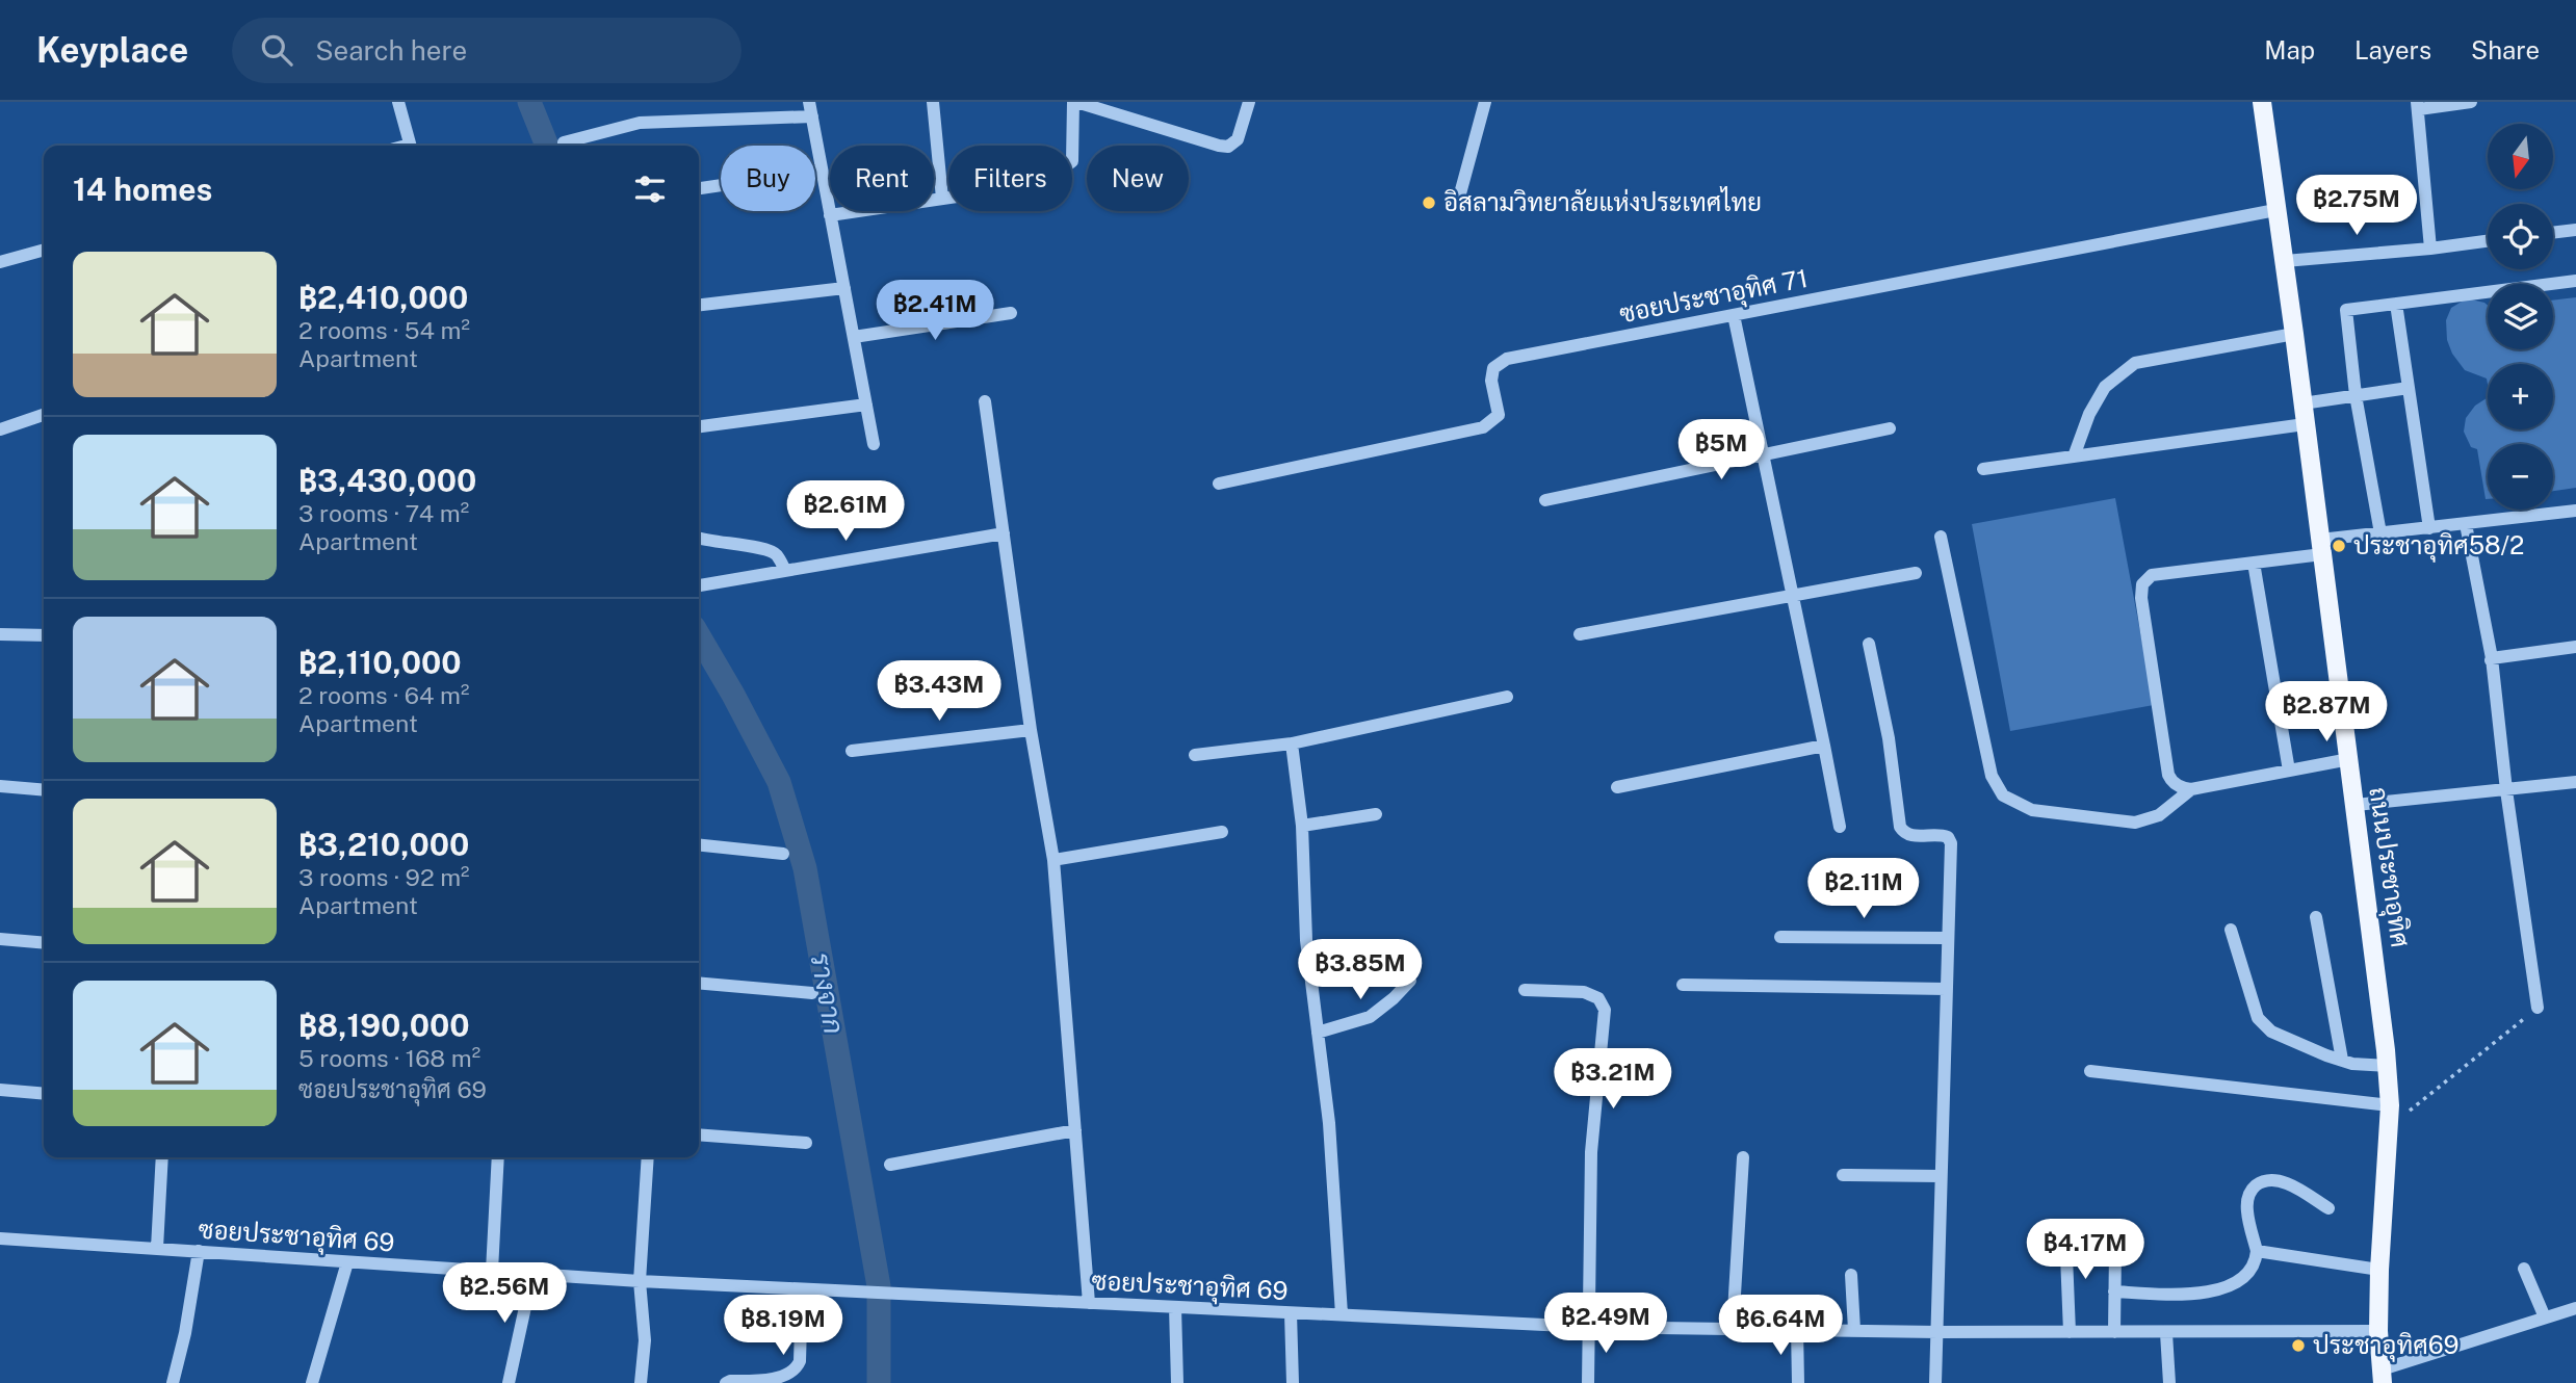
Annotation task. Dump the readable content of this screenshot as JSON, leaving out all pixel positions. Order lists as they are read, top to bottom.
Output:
{
  "streets": {
    "main road": ["ถนนประชาอุทิศ"],
    "street": ["ซอยประชาอุทิศ 71", "ซอยประชาอุทิศ 69"]
  },
  "crossings": [
    ["ซอยประชาอุทิศ 71", "ถนนประชาอุทิศ"],
    ["ถนนประชาอุทิศ", "ซอยประชาอุทิศ 69"]
  ],
  "water": ["รางจาก"],
  "places": ["อิสลามวิทยาลัยแห่งประเทศไทย", "ประชาอุทิศ58/2", "ประชาอุทิศ69"],
  "north": "bottom",
  "page": {
    "header": "Keyplace",
    "search": "Search here",
    "nav": ["Map", "Layers", "Share"],
    "map_buttons": ["+", "−"],
    "chip": [
      "Buy",
      "Rent",
      "Filters",
      "New"
    ],
    "heading": "14 homes",
    "price": [
      "฿2.75M",
      "฿2.41M",
      "฿5M",
      "฿2.61M",
      "฿3.43M",
      "฿2.87M",
      "฿2.11M",
      "฿3.85M",
      "฿3.21M",
      "฿4.17M",
      "฿2.56M",
      "฿2.49M",
      "฿8.19M",
      "฿6.64M"
    ],
    "list": [
      {
        "name": "฿2,410,000",
        "note": "2 rooms · 54 m² · Apartment"
      },
      {
        "name": "฿3,430,000",
        "note": "3 rooms · 74 m² · Apartment"
      },
      {
        "name": "฿2,110,000",
        "note": "2 rooms · 64 m² · Apartment"
      },
      {
        "name": "฿3,210,000",
        "note": "3 rooms · 92 m² · Apartment"
      },
      {
        "name": "฿8,190,000",
        "note": "5 rooms · 168 m² · ซอยประชาอุทิศ 69"
      }
    ]
  }
}
